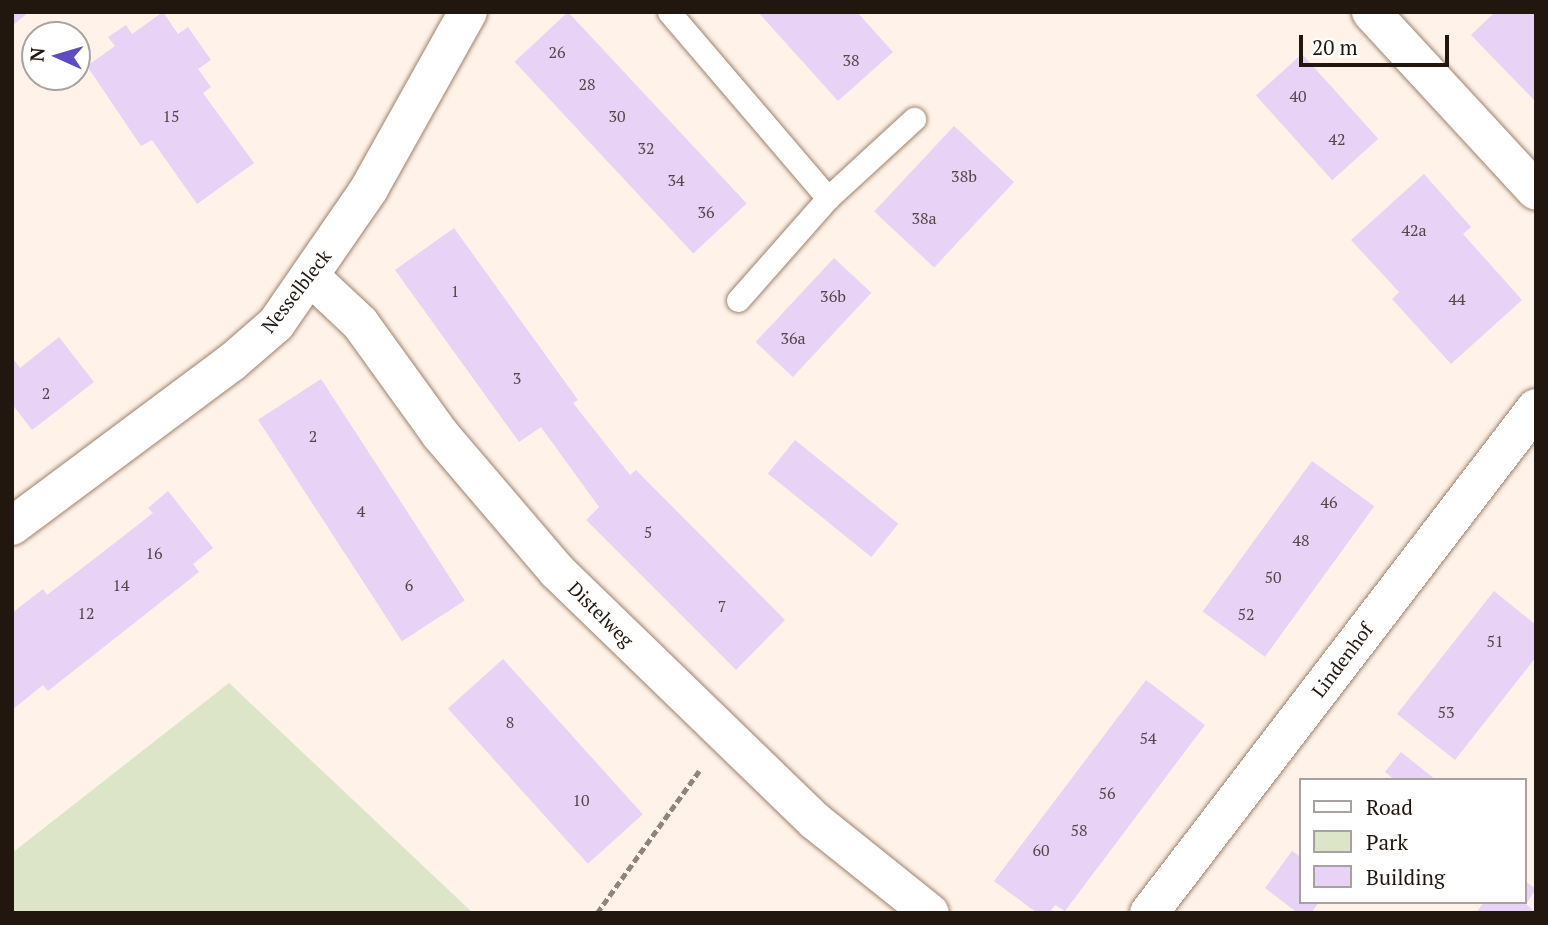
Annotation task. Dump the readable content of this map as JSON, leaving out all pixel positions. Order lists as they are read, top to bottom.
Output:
{
  "streets": {
    "street": ["Nesselbleck", "Distelweg", "Lindenhof"]
  },
  "crossings": [
    ["Nesselbleck", "Distelweg"]
  ],
  "house_numbers": [
    "26",
    "38",
    "28",
    "40",
    "15",
    "30",
    "42",
    "32",
    "38b",
    "34",
    "36",
    "38a",
    "42a",
    "1",
    "36b",
    "44",
    "36a",
    "3",
    "2",
    "2",
    "46",
    "4",
    "5",
    "48",
    "16",
    "50",
    "14",
    "6",
    "7",
    "12",
    "52",
    "51",
    "53",
    "8",
    "54",
    "56",
    "10",
    "58",
    "60"
  ],
  "legend": ["Road", "Park", "Building"],
  "scale_bar": "20 m",
  "north": "left"
}
